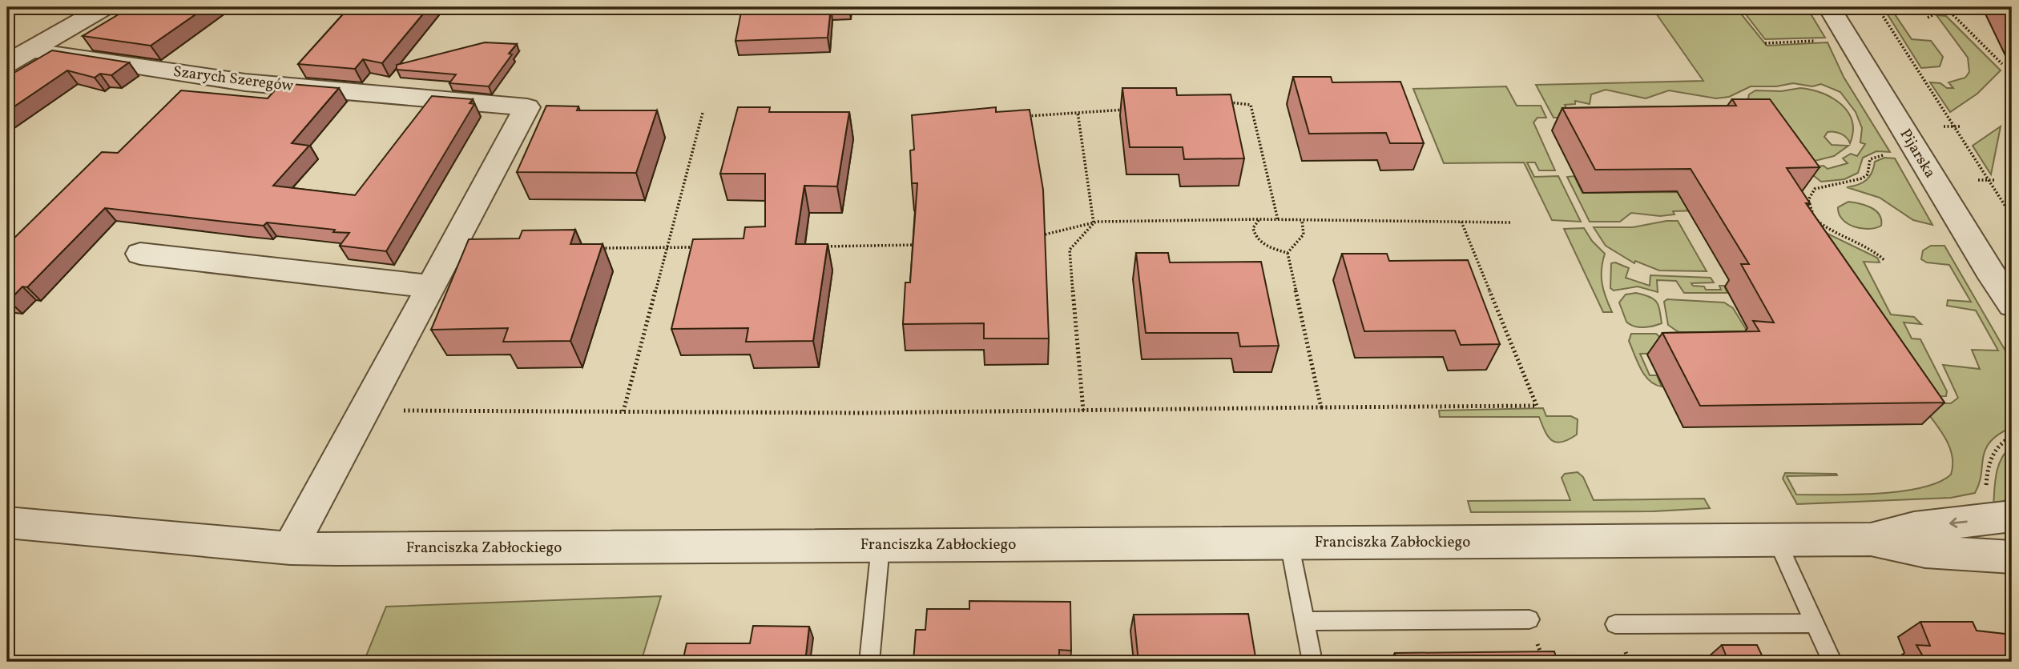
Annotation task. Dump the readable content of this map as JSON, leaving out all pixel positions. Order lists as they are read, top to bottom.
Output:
{
  "streets": {
    "street": ["Szarych Szeregów", "Pijarska", "Franciszka Zabłockiego"]
  }
}
